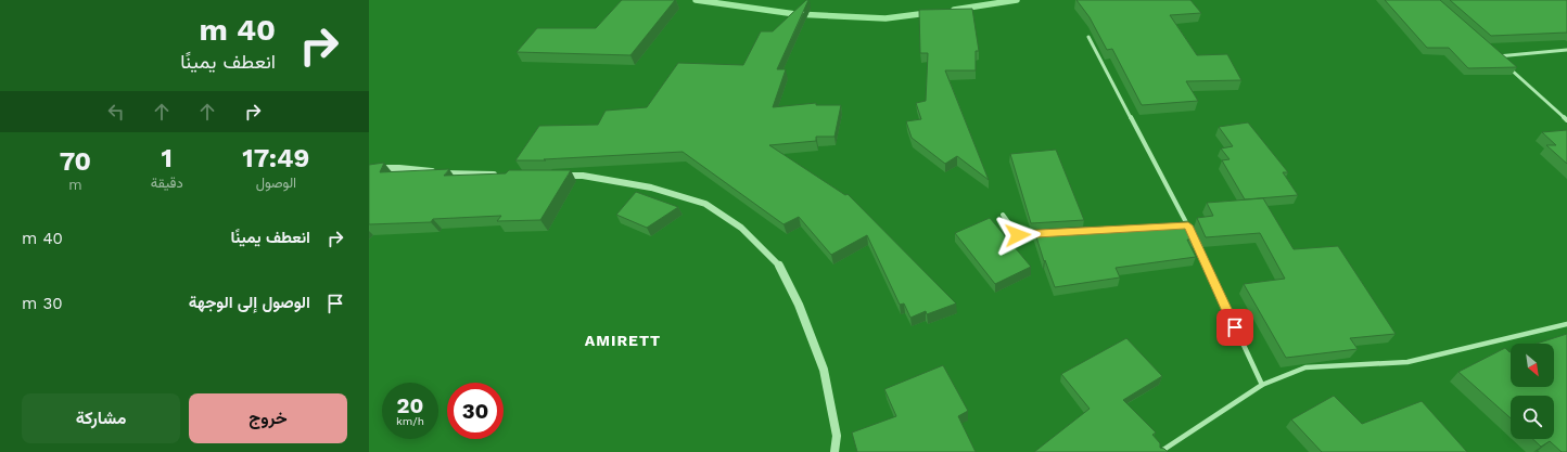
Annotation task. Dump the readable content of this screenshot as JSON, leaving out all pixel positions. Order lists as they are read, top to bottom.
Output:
{
  "districts": ["AMIRETT"],
  "north": "bottom right",
  "page": {
    "turn": ["40 m", "انعطف يمينًا"],
    "eta": [
      "17:49",
      "الوصول",
      "1",
      "دقيقة",
      "70",
      "m"
    ],
    "list": [
      {
        "name": "انعطف يمينًا",
        "value": "40 m"
      },
      {
        "name": "الوصول إلى الوجهة",
        "value": "30 m"
      }
    ],
    "speed": "20 km/h",
    "limit": "30",
    "buttons": ["خروج", "مشاركة"]
  }
}
